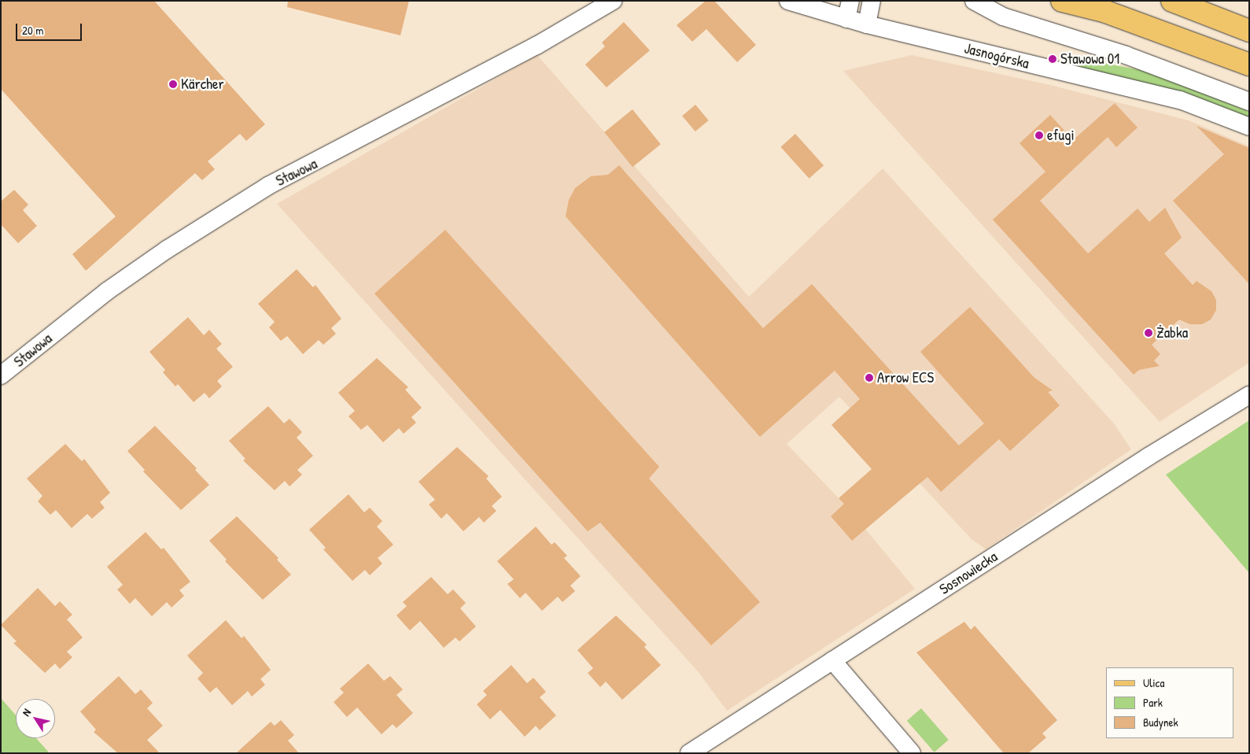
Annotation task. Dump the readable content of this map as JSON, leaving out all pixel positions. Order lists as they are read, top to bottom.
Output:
{
  "streets": {
    "street": ["Jasnogórska", "Stawowa", "Sosnowiecka"]
  },
  "places": [
    "Stawowa 01",
    "Kärcher",
    "efugi",
    "Żabka",
    "Arrow ECS"
  ],
  "legend": ["Ulica", "Park", "Budynek"],
  "scale_bar": "20 m",
  "north": "top left"
}
